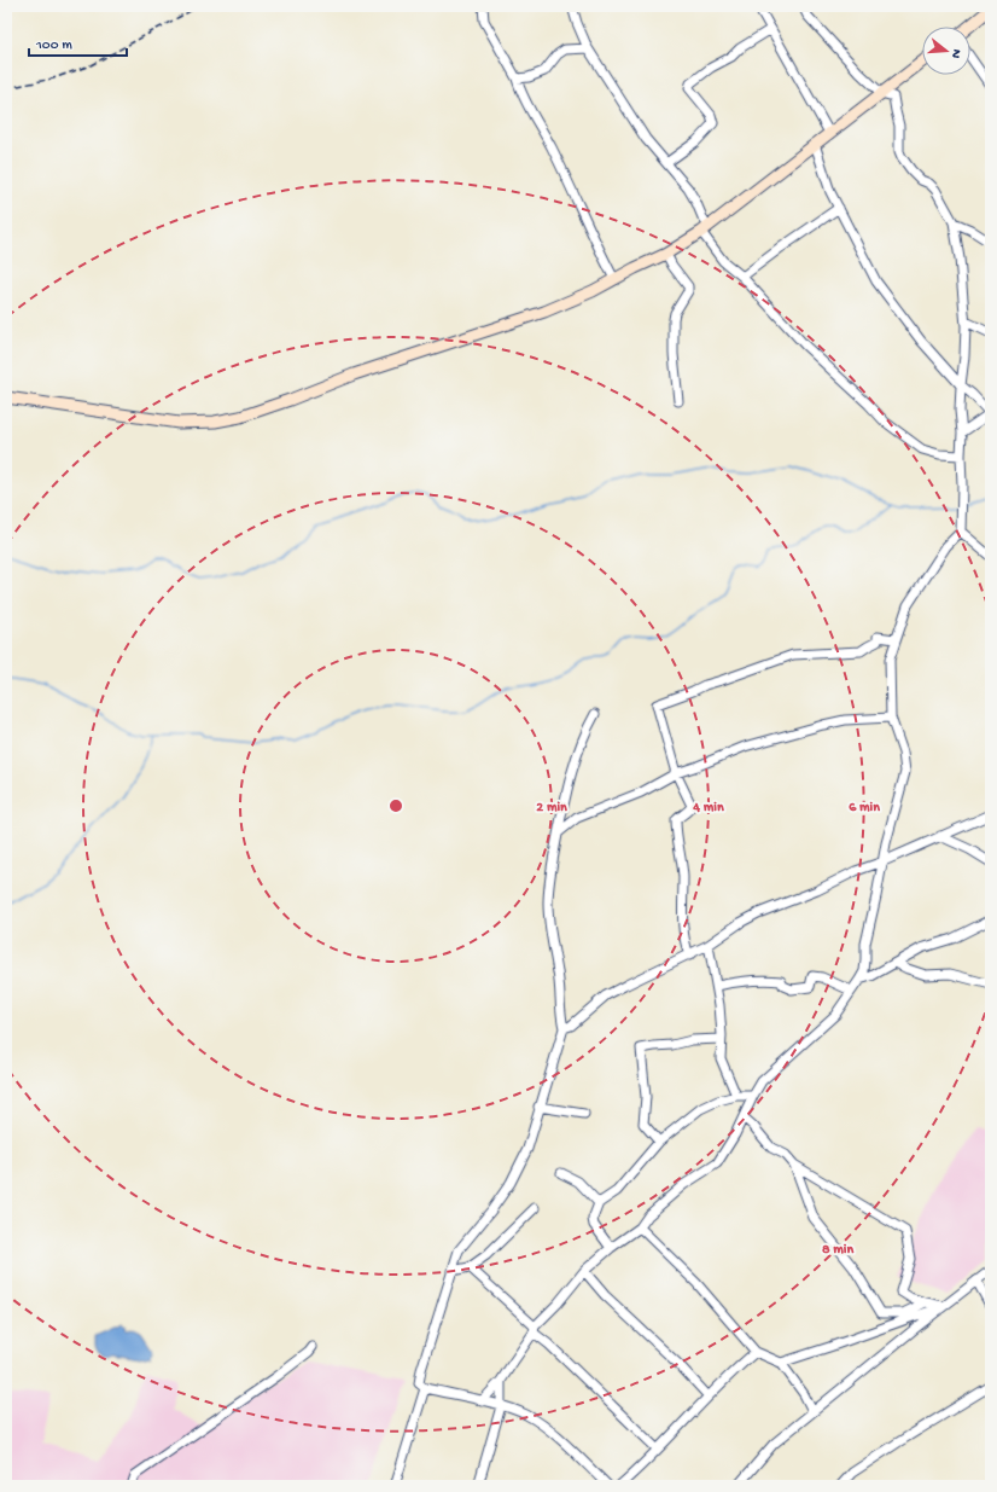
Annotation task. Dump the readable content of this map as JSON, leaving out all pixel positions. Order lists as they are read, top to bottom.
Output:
{
  "scale_bar": "100 m",
  "north": "right",
  "rings": [
    "2 min",
    "4 min",
    "6 min",
    "8 min"
  ]
}
